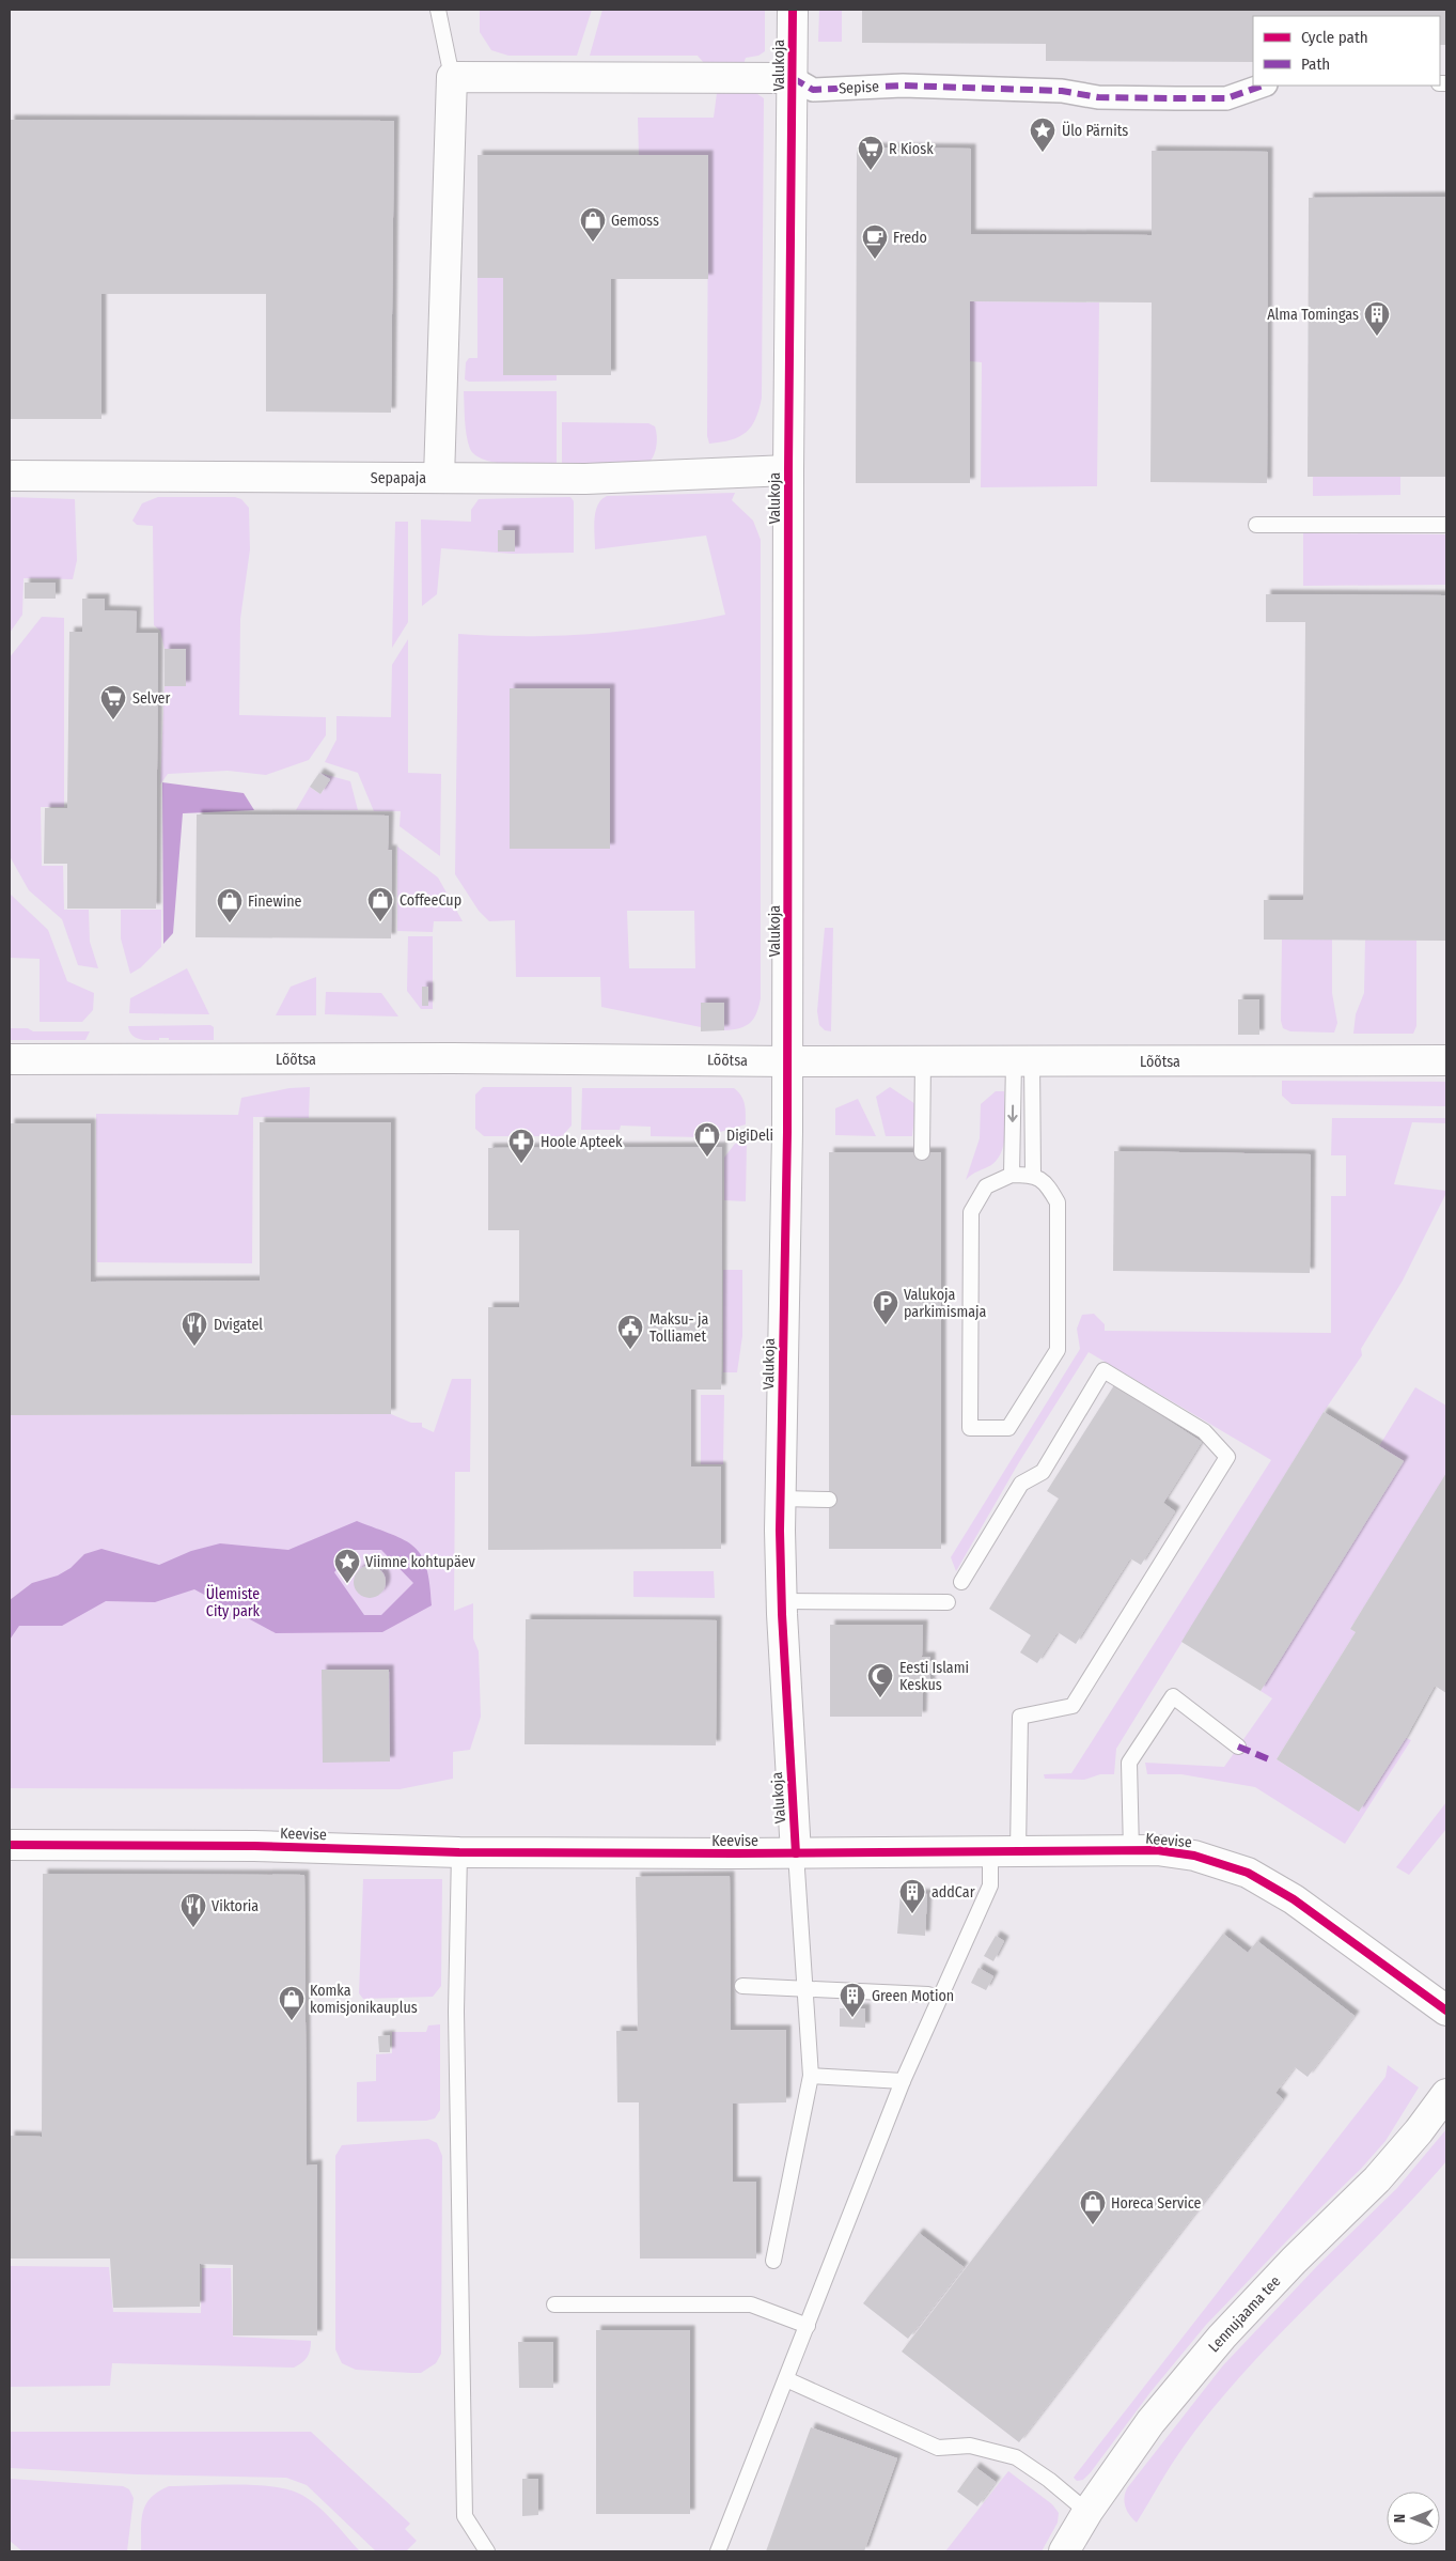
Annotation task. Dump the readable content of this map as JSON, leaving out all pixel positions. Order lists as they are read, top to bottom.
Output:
{
  "streets": {
    "street": [
      "Valukoja",
      "Sepise",
      "Sepapaja",
      "Lõõtsa",
      "Keevise",
      "Lennujaama tee"
    ]
  },
  "crossings": [
    ["Valukoja", "Sepise"],
    ["Valukoja", "Sepapaja"],
    ["Valukoja", "Lõõtsa"],
    ["Valukoja", "Keevise"]
  ],
  "parks": ["Ülemiste City park"],
  "places": {
    "place": ["Ülo Pärnits", "Viimne kohtupäev"],
    "supermarket": ["R Kiosk", "Selver"],
    "shop": [
      "Gemoss",
      "CoffeeCup",
      "Finewine",
      "DigiDeli",
      "Komka komisjonikauplus",
      "Horeca Service"
    ],
    "cafe": ["Fredo"],
    "building": ["Alma Tomingas", "addCar", "Green Motion"],
    "pharmacy": ["Hoole Apteek"],
    "parking": ["Valukoja parkimismaja"],
    "restaurant": ["Dvigatel", "Viktoria"],
    "public building": ["Maksu- ja Tolliamet"],
    "mosque": ["Eesti Islami Keskus"]
  },
  "legend": ["Cycle path", "Path"],
  "north": "left"
}
